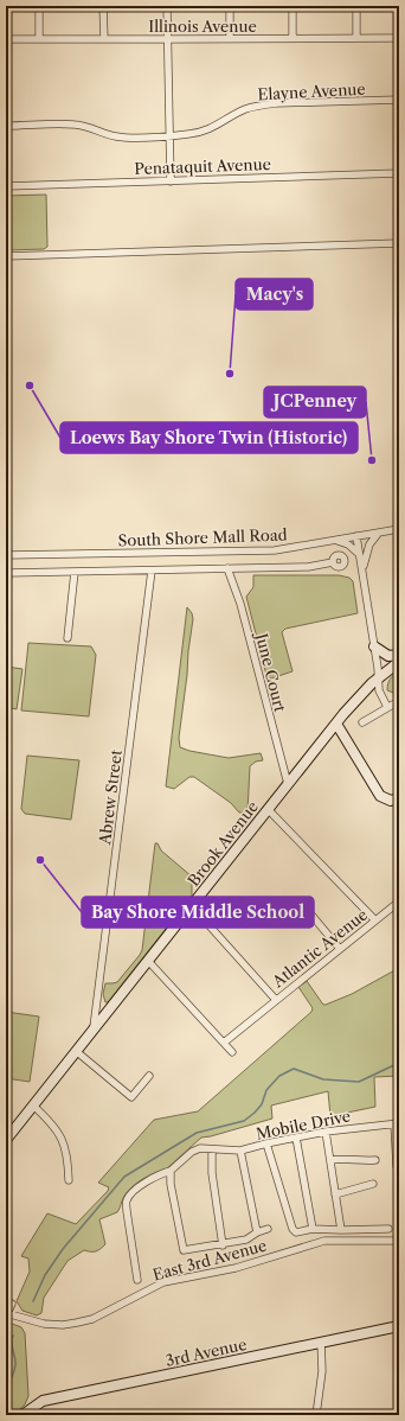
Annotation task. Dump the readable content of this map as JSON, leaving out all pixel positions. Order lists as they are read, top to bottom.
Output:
{
  "streets": {
    "street": [
      "Illinois Avenue",
      "Elayne Avenue",
      "Penataquit Avenue",
      "South Shore Mall Road",
      "June Court",
      "Abrew Street",
      "Brook Avenue",
      "Atlantic Avenue",
      "Mobile Drive",
      "East 3rd Avenue",
      "3rd Avenue"
    ]
  },
  "crossings": [
    ["June Court", "Brook Avenue"],
    ["Abrew Street", "Brook Avenue"]
  ],
  "places": [
    "Macy's",
    "Loews Bay Shore Twin (Historic)",
    "JCPenney",
    "Bay Shore Middle School"
  ]
}
